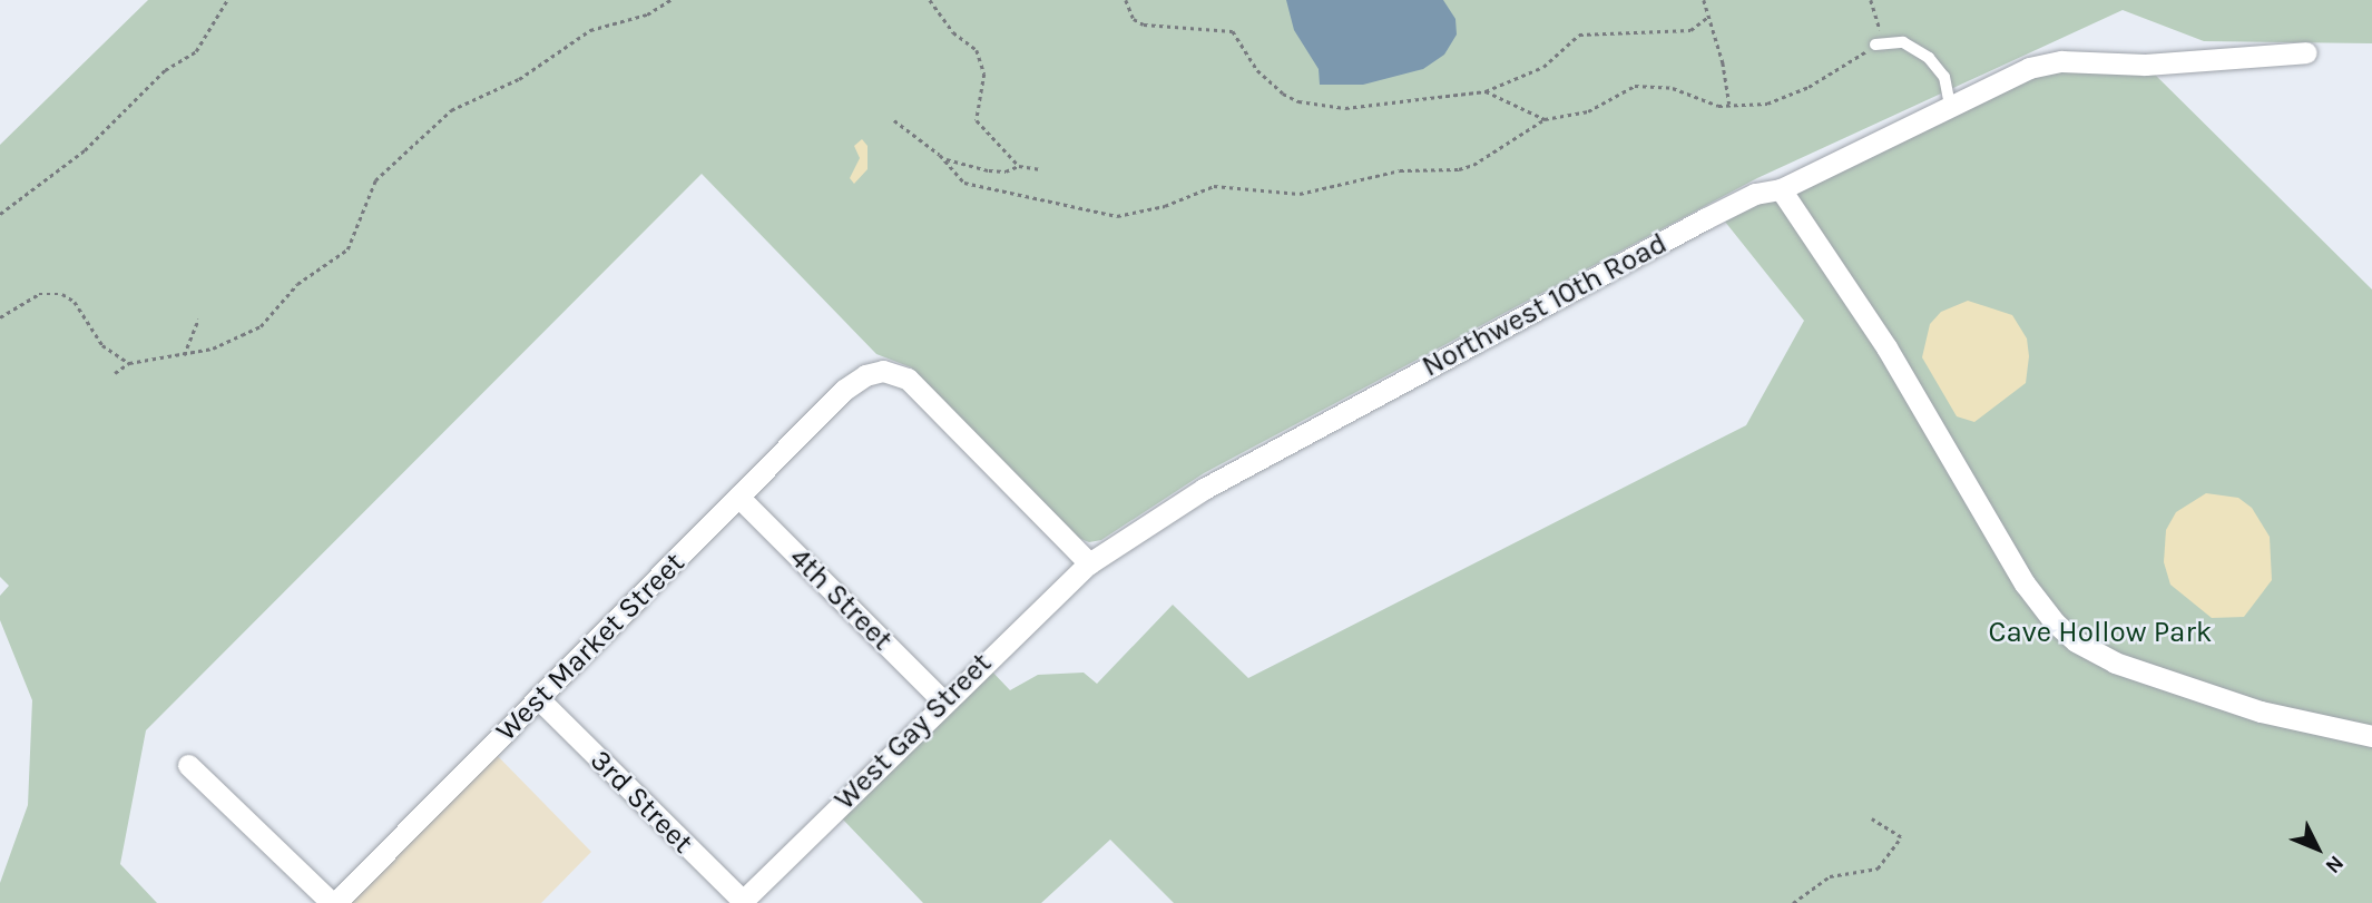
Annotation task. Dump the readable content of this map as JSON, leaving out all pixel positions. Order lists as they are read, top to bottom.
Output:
{
  "streets": {
    "street": [
      "Northwest 10th Road",
      "4th Street",
      "West Market Street",
      "West Gay Street",
      "3rd Street"
    ]
  },
  "crossings": [
    ["Northwest 10th Road", "West Market Street"],
    ["Northwest 10th Road", "West Gay Street"],
    ["4th Street", "West Market Street"],
    ["4th Street", "West Gay Street"],
    ["West Market Street", "West Gay Street"],
    ["West Market Street", "3rd Street"],
    ["West Gay Street", "3rd Street"]
  ],
  "parks": ["Cave Hollow Park"],
  "north": "bottom right"
}
